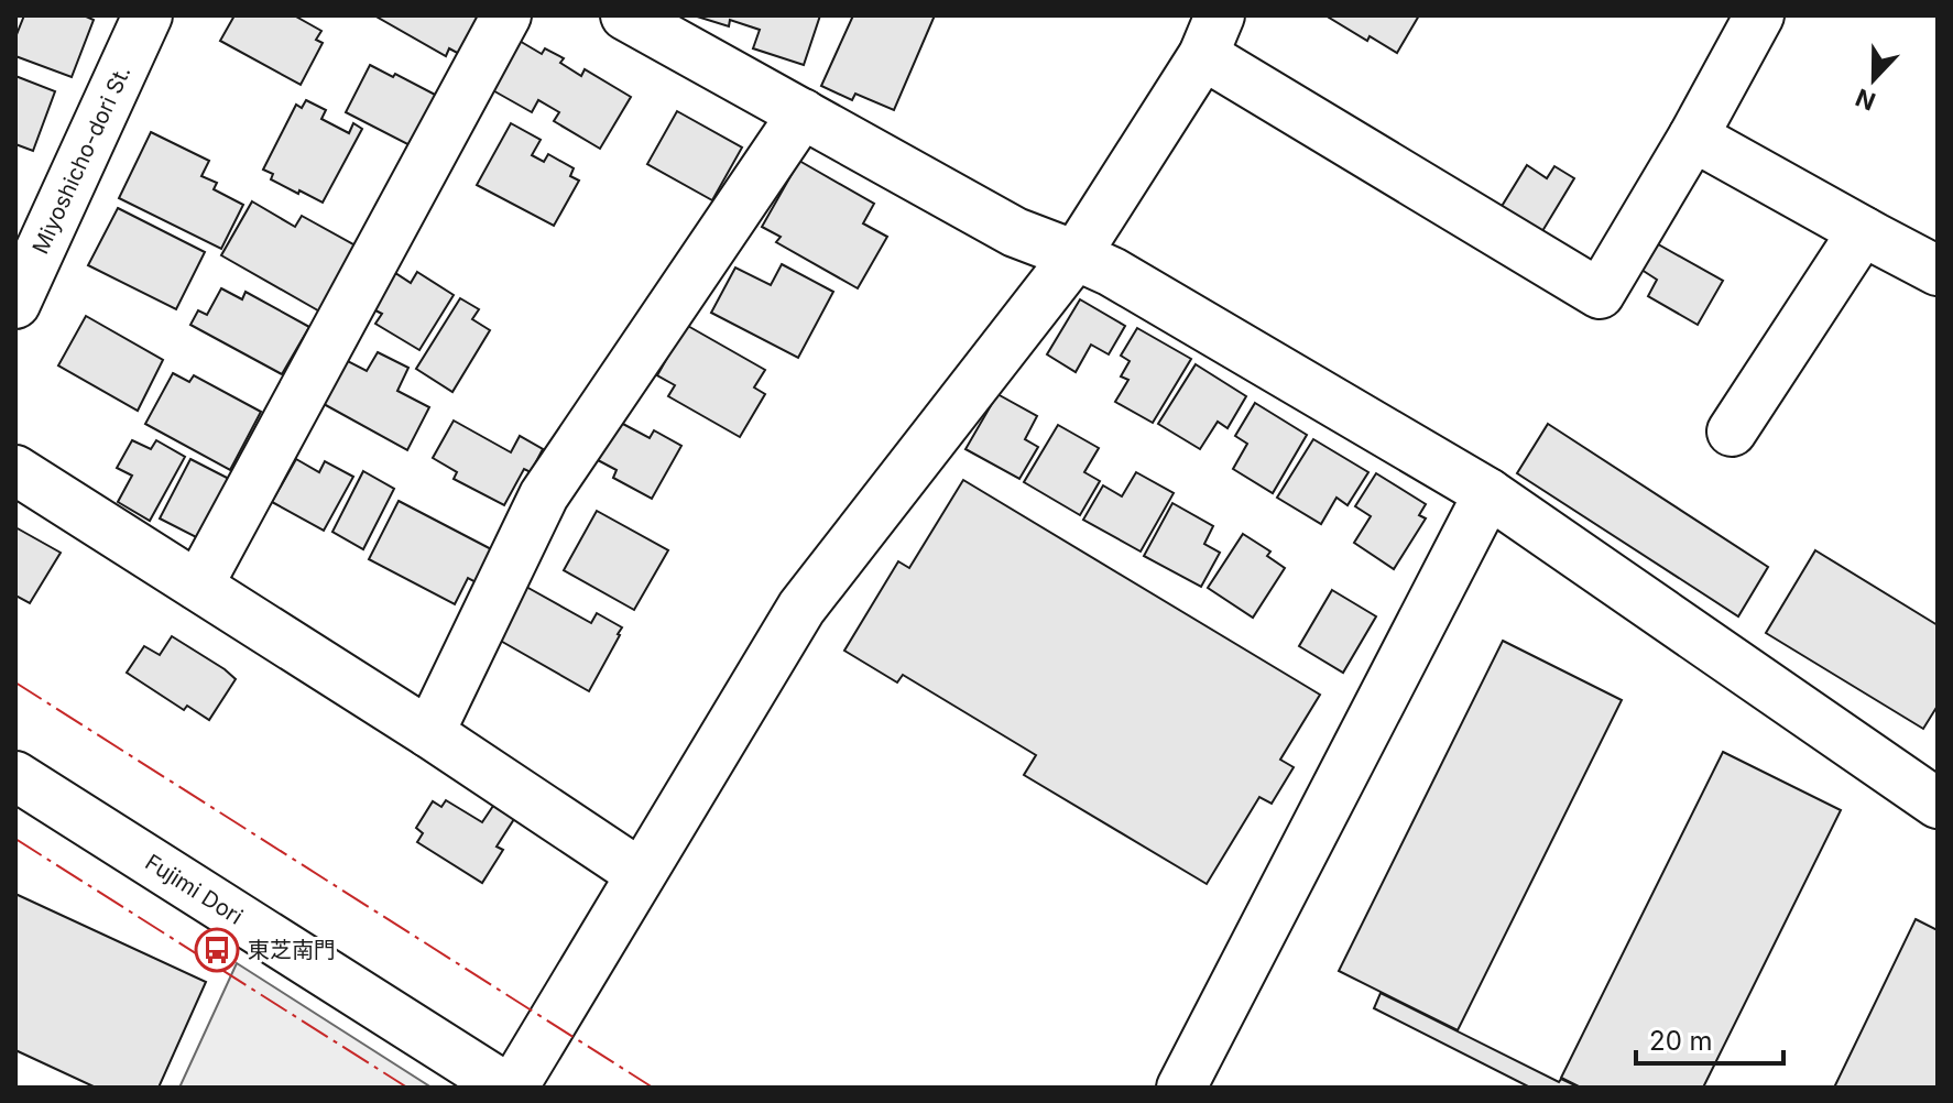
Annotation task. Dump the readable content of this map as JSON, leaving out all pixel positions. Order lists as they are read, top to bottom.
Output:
{
  "streets": {
    "street": ["Miyoshicho-dori St.", "Fujimi Dori"]
  },
  "places": {
    "bus stop": ["東芝南門"]
  },
  "scale_bar": "20 m",
  "north": "bottom"
}
